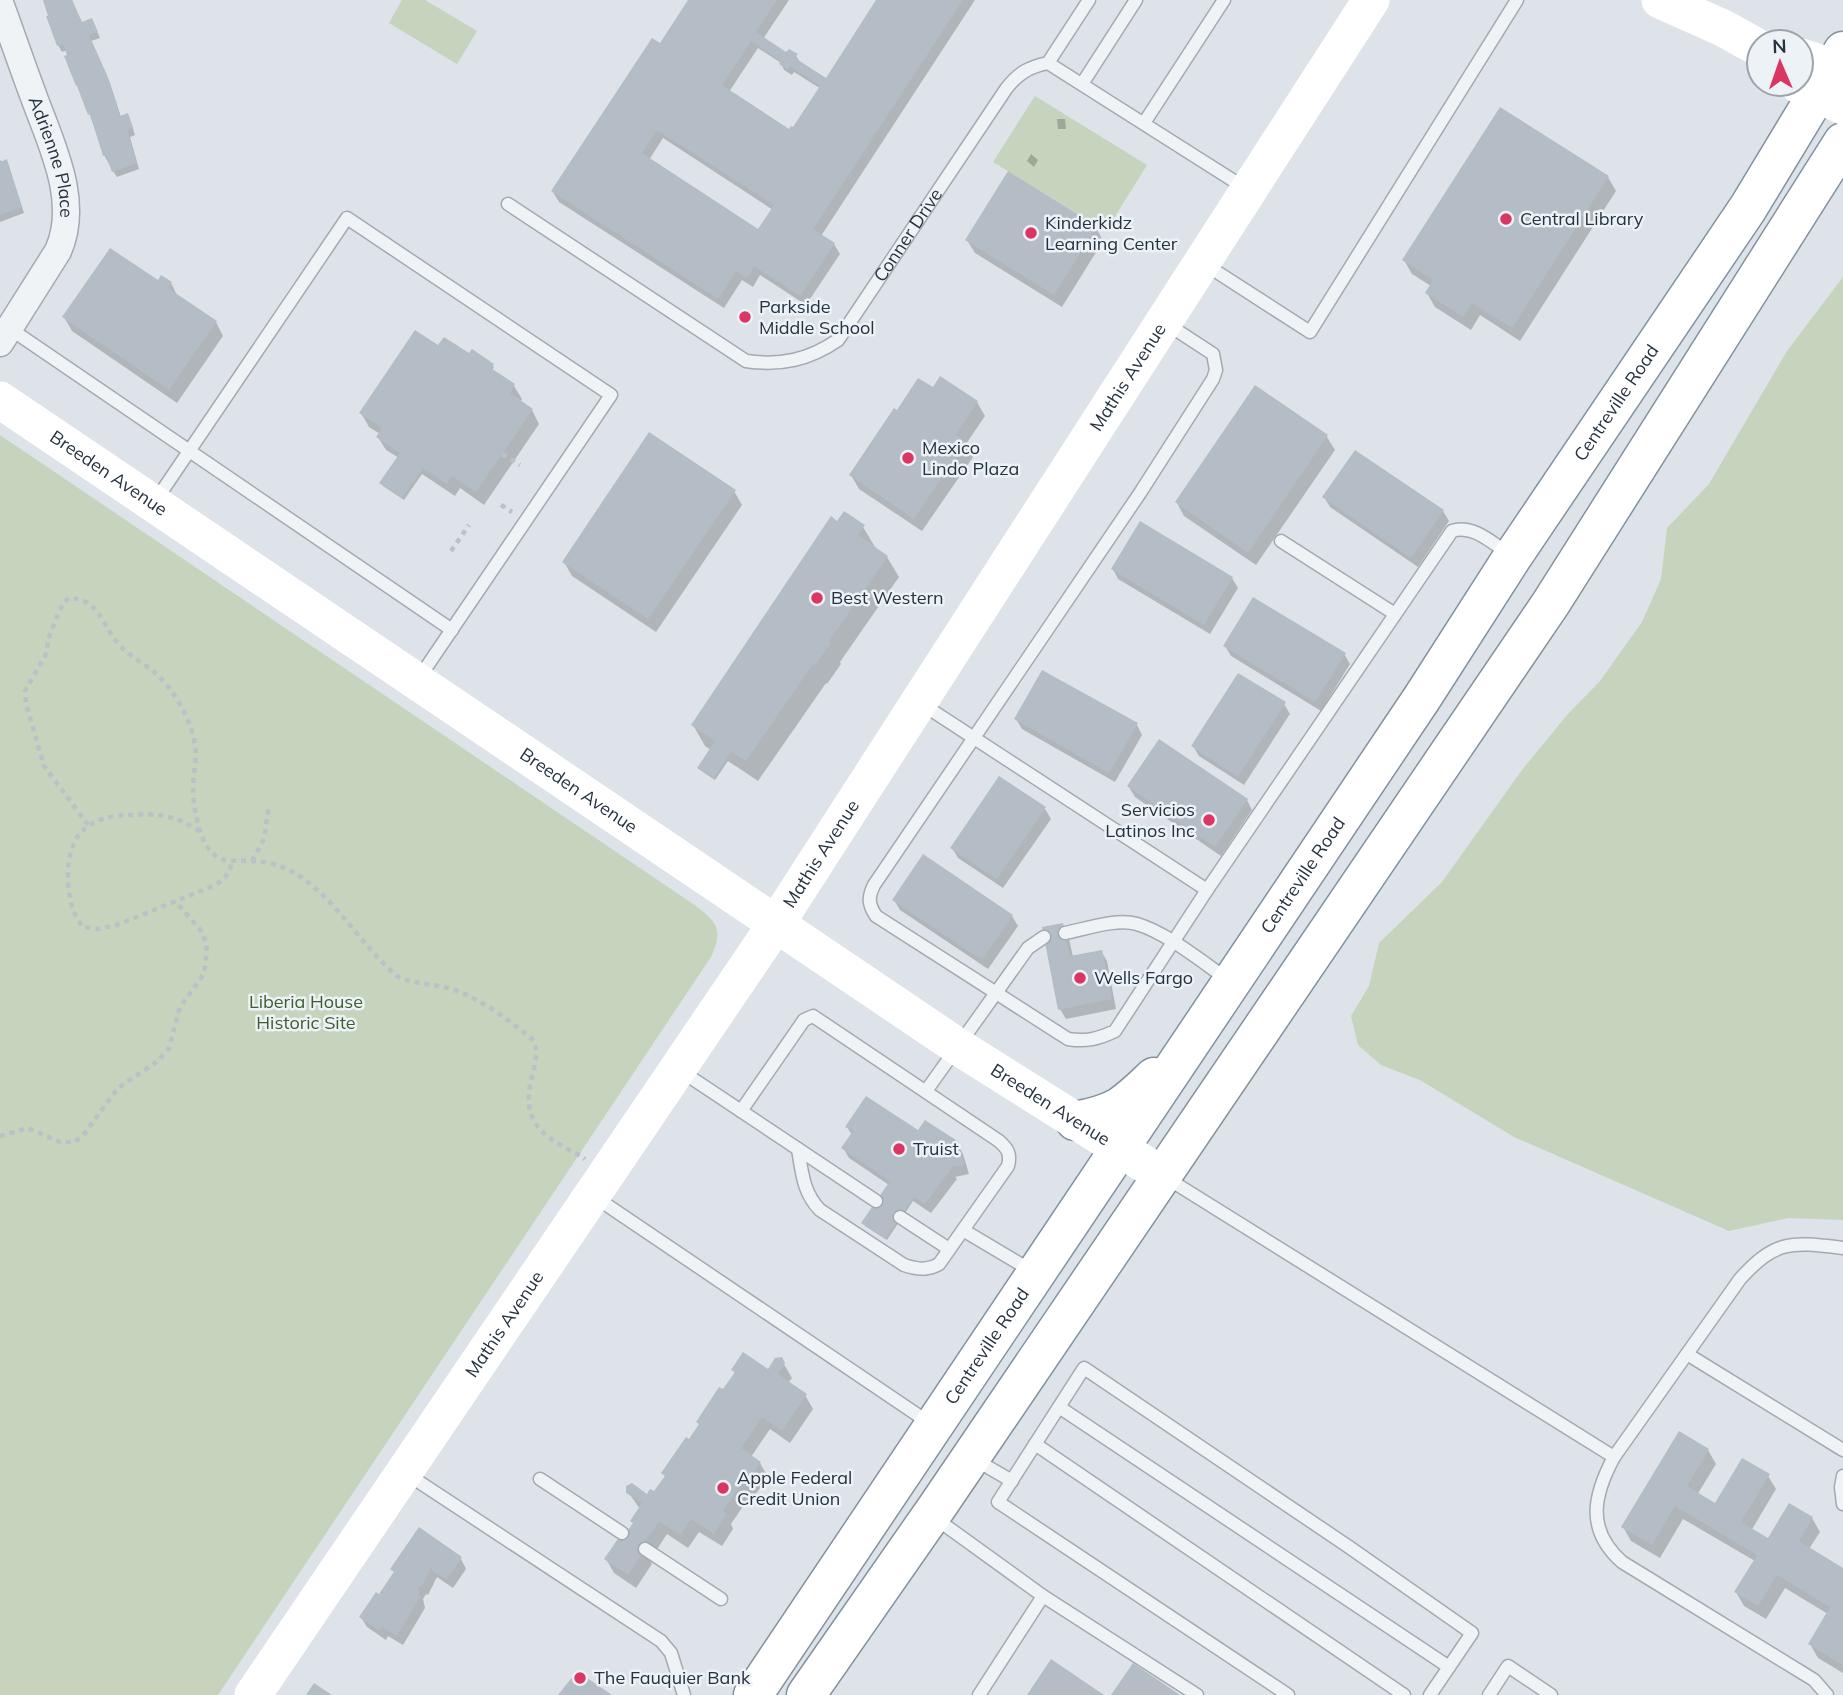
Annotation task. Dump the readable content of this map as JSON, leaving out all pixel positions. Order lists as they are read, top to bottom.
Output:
{
  "streets": {
    "highway": ["Centreville Road"],
    "street": ["Adrienne Place", "Mathis Avenue", "Breeden Avenue"],
    "lane": ["Conner Drive"]
  },
  "crossings": [
    ["Mathis Avenue", "Breeden Avenue"],
    ["Centreville Road", "Breeden Avenue"]
  ],
  "parks": ["Liberia House Historic Site"],
  "places": [
    "Central Library",
    "Kinderkidz Learning Center",
    "Parkside Middle School",
    "Mexico Lindo Plaza",
    "Best Western",
    "Servicios Latinos Inc",
    "Wells Fargo",
    "Truist",
    "Apple Federal Credit Union",
    "The Fauquier Bank"
  ],
  "north": "top"
}
